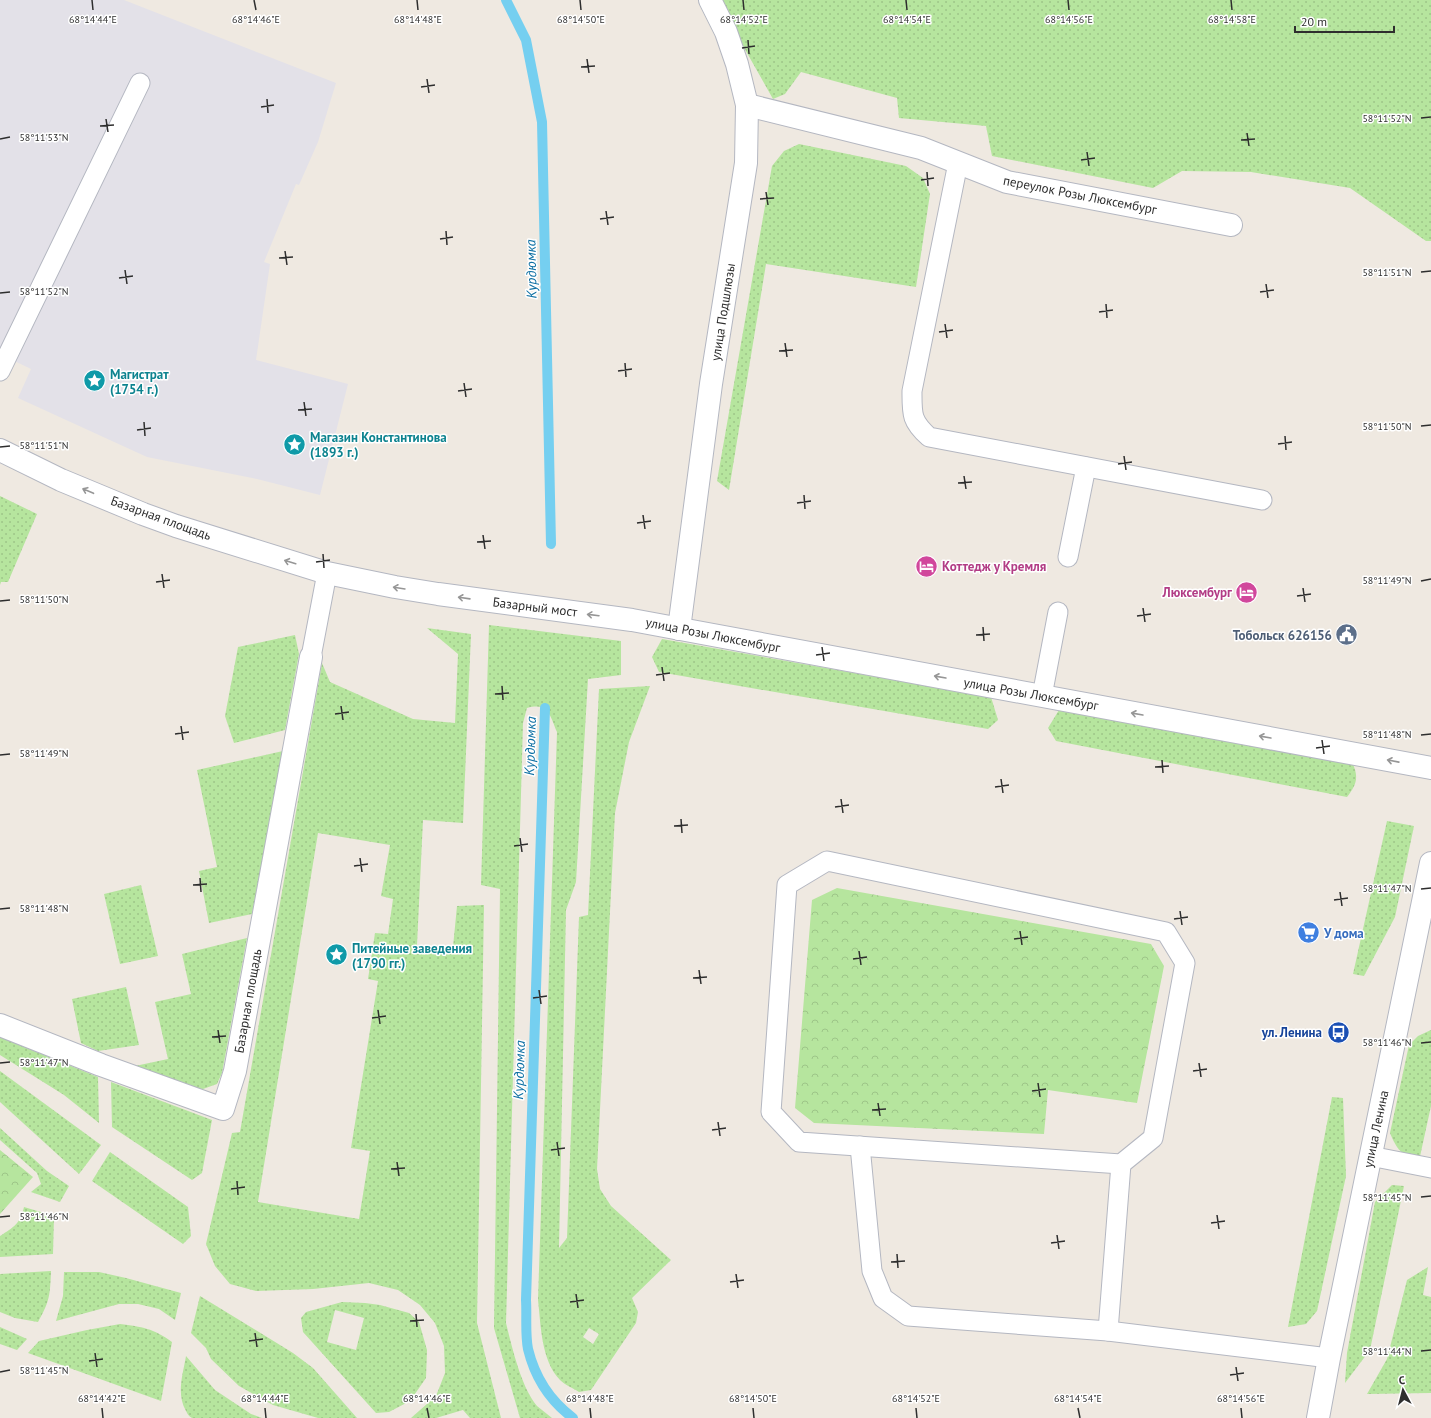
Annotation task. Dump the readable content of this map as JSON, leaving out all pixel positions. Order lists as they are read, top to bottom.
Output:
{
  "streets": {
    "main road": [
      "переулок Розы Люксембург",
      "улица Подшлюзы",
      "Базарная площадь",
      "Базарный мост",
      "улица Розы Люксембург",
      "улица Ленина"
    ]
  },
  "crossings": [
    ["переулок Розы Люксембург", "улица Подшлюзы"],
    ["улица Подшлюзы", "улица Розы Люксембург"],
    ["Базарная площадь", "Базарный мост"],
    ["Базарный мост", "улица Розы Люксембург"]
  ],
  "one_way": ["Базарный мост", "улица Розы Люксембург"],
  "water": ["Курдюмка"],
  "places": {
    "place": ["Магистрат (1754 г.)", "Магазин Константинова (1893 г.)", "Питейные заведения (1790 гг.)"],
    "hotel": ["Коттедж у Кремля", "Люксембург"],
    "public building": ["Тобольск 626156"],
    "supermarket": ["У дома"],
    "bus stop": ["ул. Ленина"]
  },
  "scale_bar": "20 m",
  "north": "top",
  "coordinates": [
    "68°14'44\"E",
    "68°14'46\"E",
    "68°14'48\"E",
    "68°14'50\"E",
    "68°14'52\"E",
    "68°14'54\"E",
    "68°14'56\"E",
    "68°14'58\"E",
    "58°11'52\"N",
    "58°11'53\"N",
    "58°11'51\"N",
    "58°11'50\"N",
    "58°11'49\"N",
    "58°11'48\"N",
    "58°11'47\"N",
    "58°11'46\"N",
    "58°11'45\"N",
    "58°11'44\"N",
    "68°14'42\"E"
  ]
}
